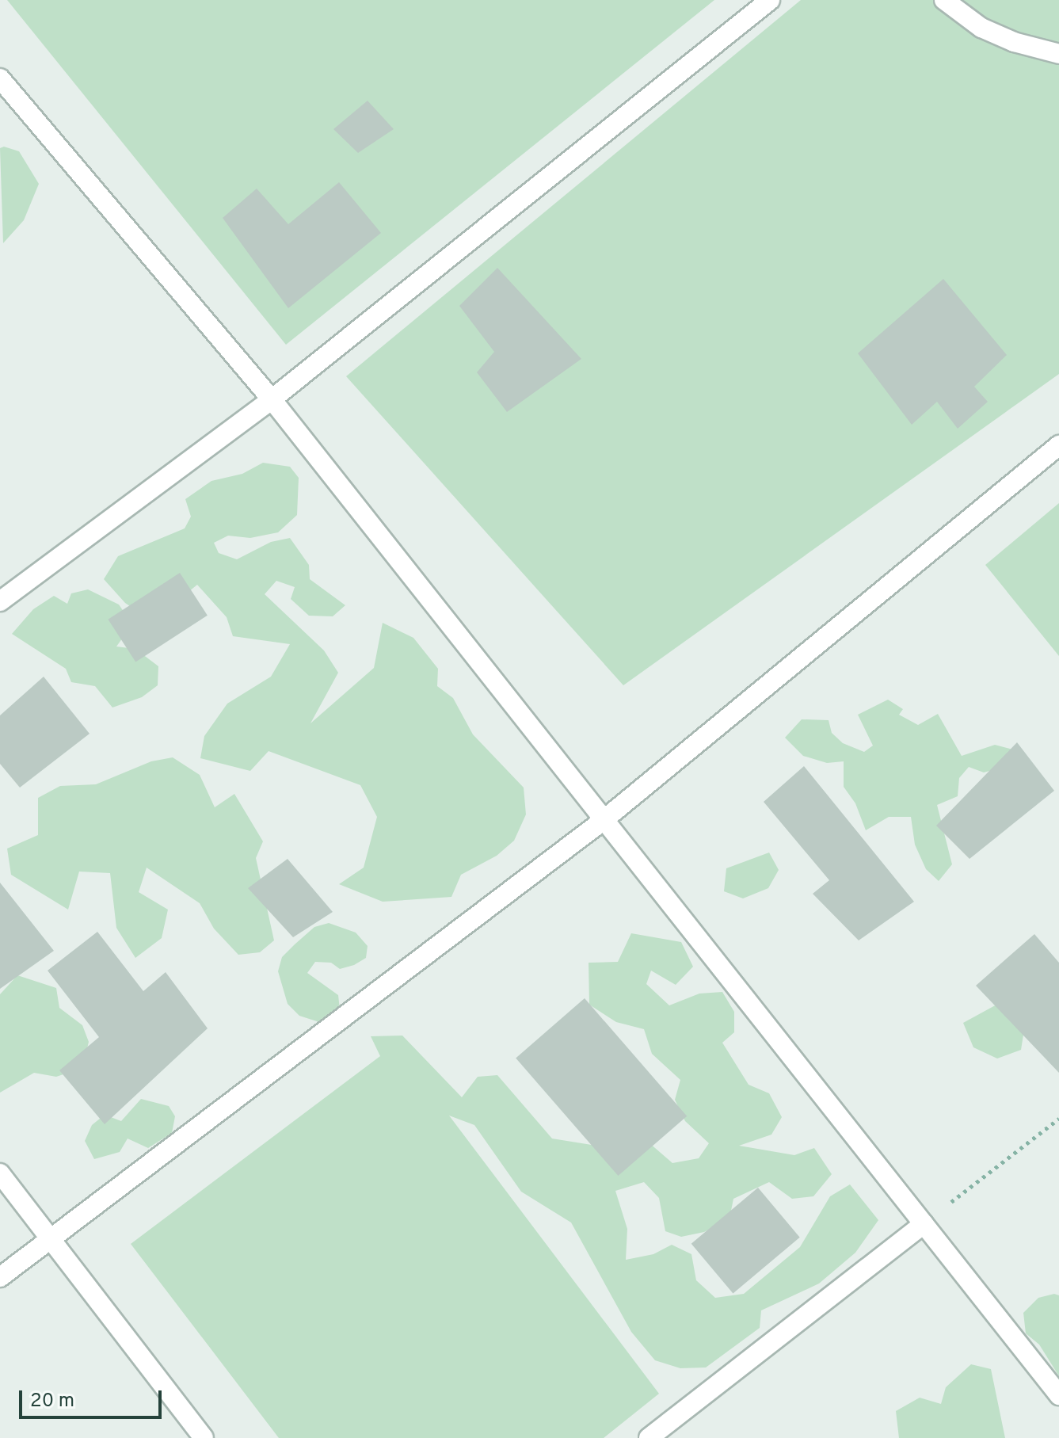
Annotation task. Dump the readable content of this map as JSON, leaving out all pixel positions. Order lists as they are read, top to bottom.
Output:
{
  "scale_bar": "20 m"
}
